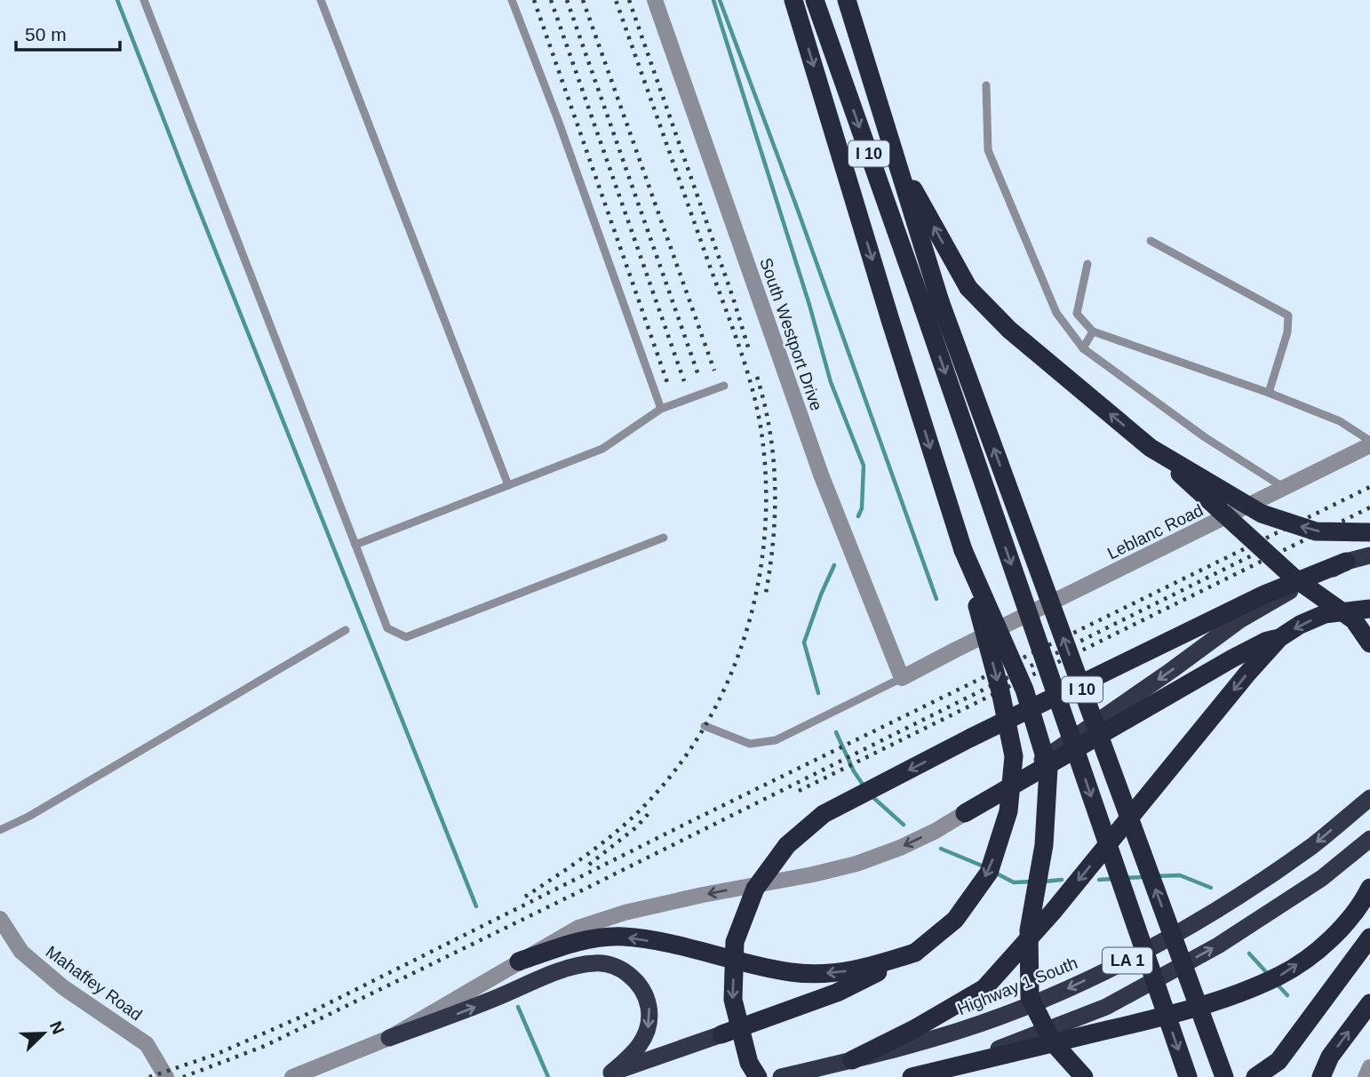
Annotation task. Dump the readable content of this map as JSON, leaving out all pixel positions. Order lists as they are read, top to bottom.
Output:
{
  "streets": {
    "highway": ["I 10", "LA 1", "Highway 1 South"],
    "street": ["South Westport Drive", "Leblanc Road", "Mahaffey Road"]
  },
  "crossings": [
    ["South Westport Drive", "Leblanc Road"]
  ],
  "scale_bar": "50 m",
  "north": "top right"
}
